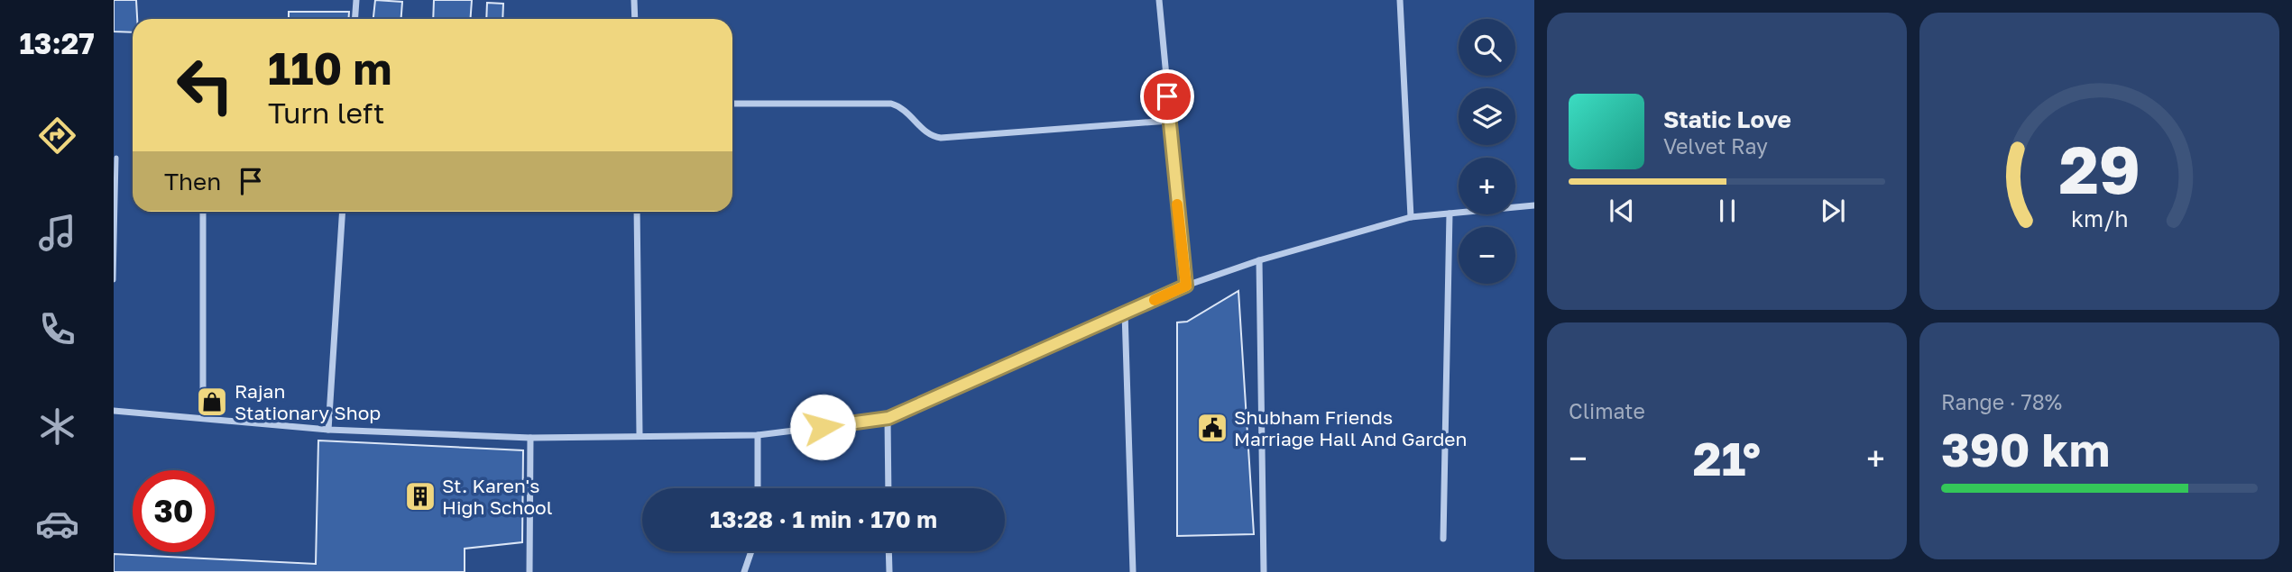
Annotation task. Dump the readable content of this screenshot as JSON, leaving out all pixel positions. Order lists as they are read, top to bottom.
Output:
{
  "places": {
    "shop": ["Rajan Stationary Shop"],
    "public building": ["Shubham Friends Marriage Hall And Garden"],
    "building": ["St. Karen's High School"]
  },
  "page": {
    "tabs": "13:27",
    "map_buttons": ["+", "−"],
    "turn": ["110 m", "Turn left"],
    "song": ["Static Love", "Velvet Ray"],
    "then": "Then",
    "tile": [
      "Climate",
      ["Range · 78%", "390 km"]
    ],
    "heat": ["−", "21°", "+"],
    "limit": "30",
    "trip": "13:28 · 1 min · 170 m",
    "gauge": ["29", "km/h"]
  }
}
